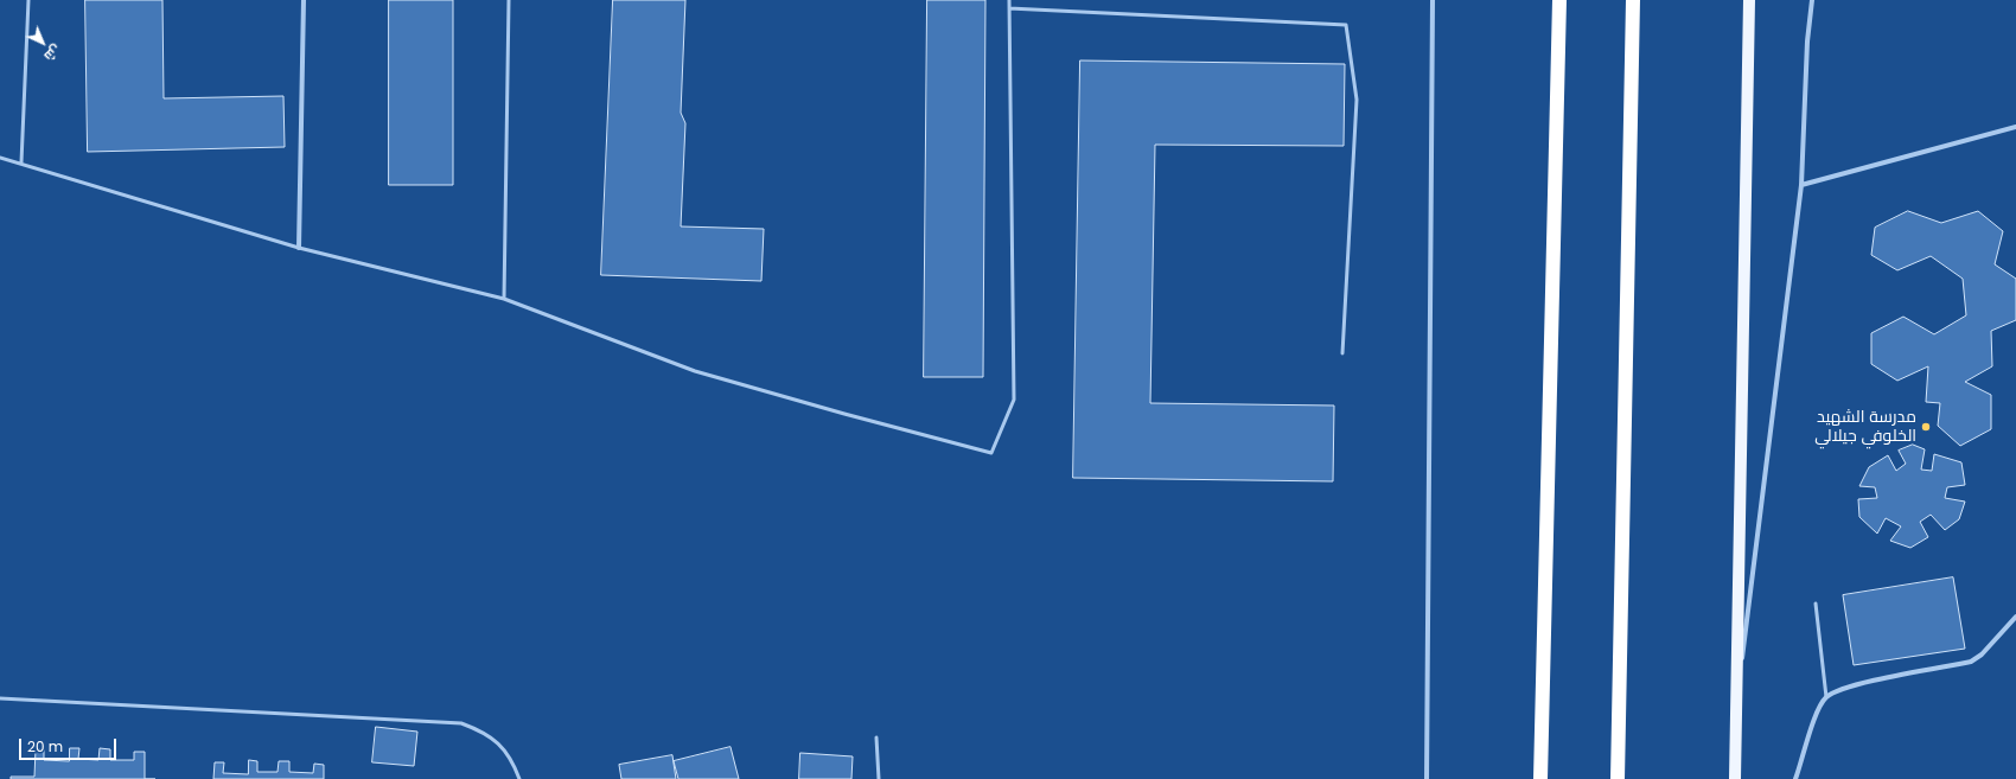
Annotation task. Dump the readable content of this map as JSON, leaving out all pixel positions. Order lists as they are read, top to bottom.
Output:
{
  "places": ["مدرسة الشهيد الخلوفي جيلالي"],
  "scale_bar": "20 m",
  "north": "bottom right"
}
